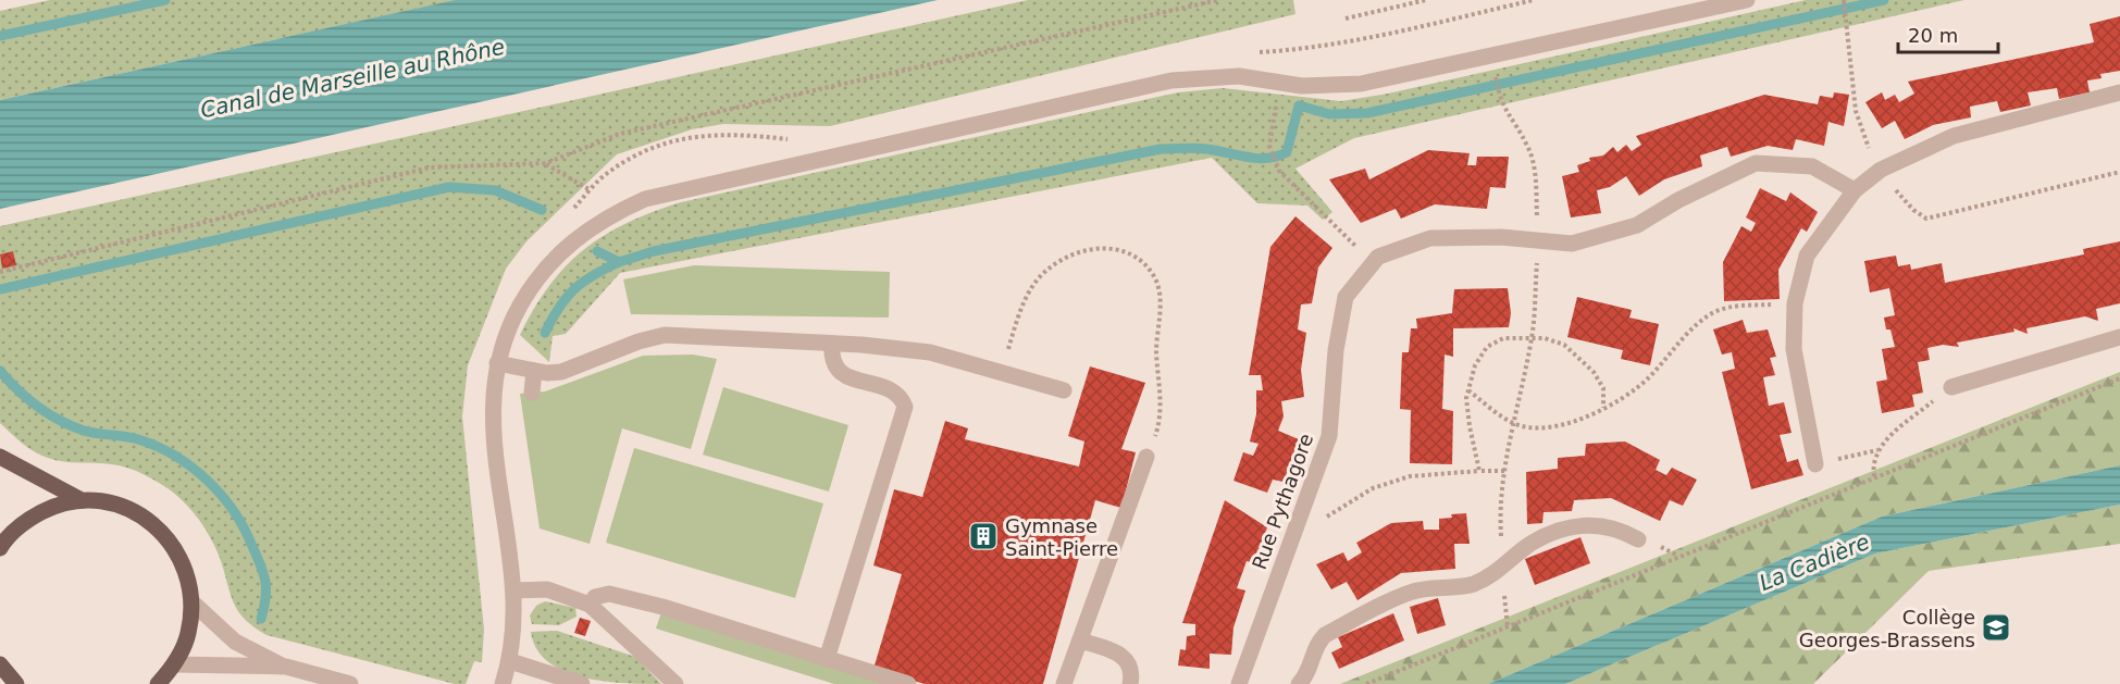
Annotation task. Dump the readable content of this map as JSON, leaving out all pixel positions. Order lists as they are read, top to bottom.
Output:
{
  "streets": {
    "street": ["Rue Pythagore"]
  },
  "water": ["Canal de Marseille au Rhône", "La Cadière"],
  "places": {
    "building": ["Gymnase Saint-Pierre"],
    "school or university": ["Collège Georges-Brassens"]
  },
  "scale_bar": "20 m"
}
